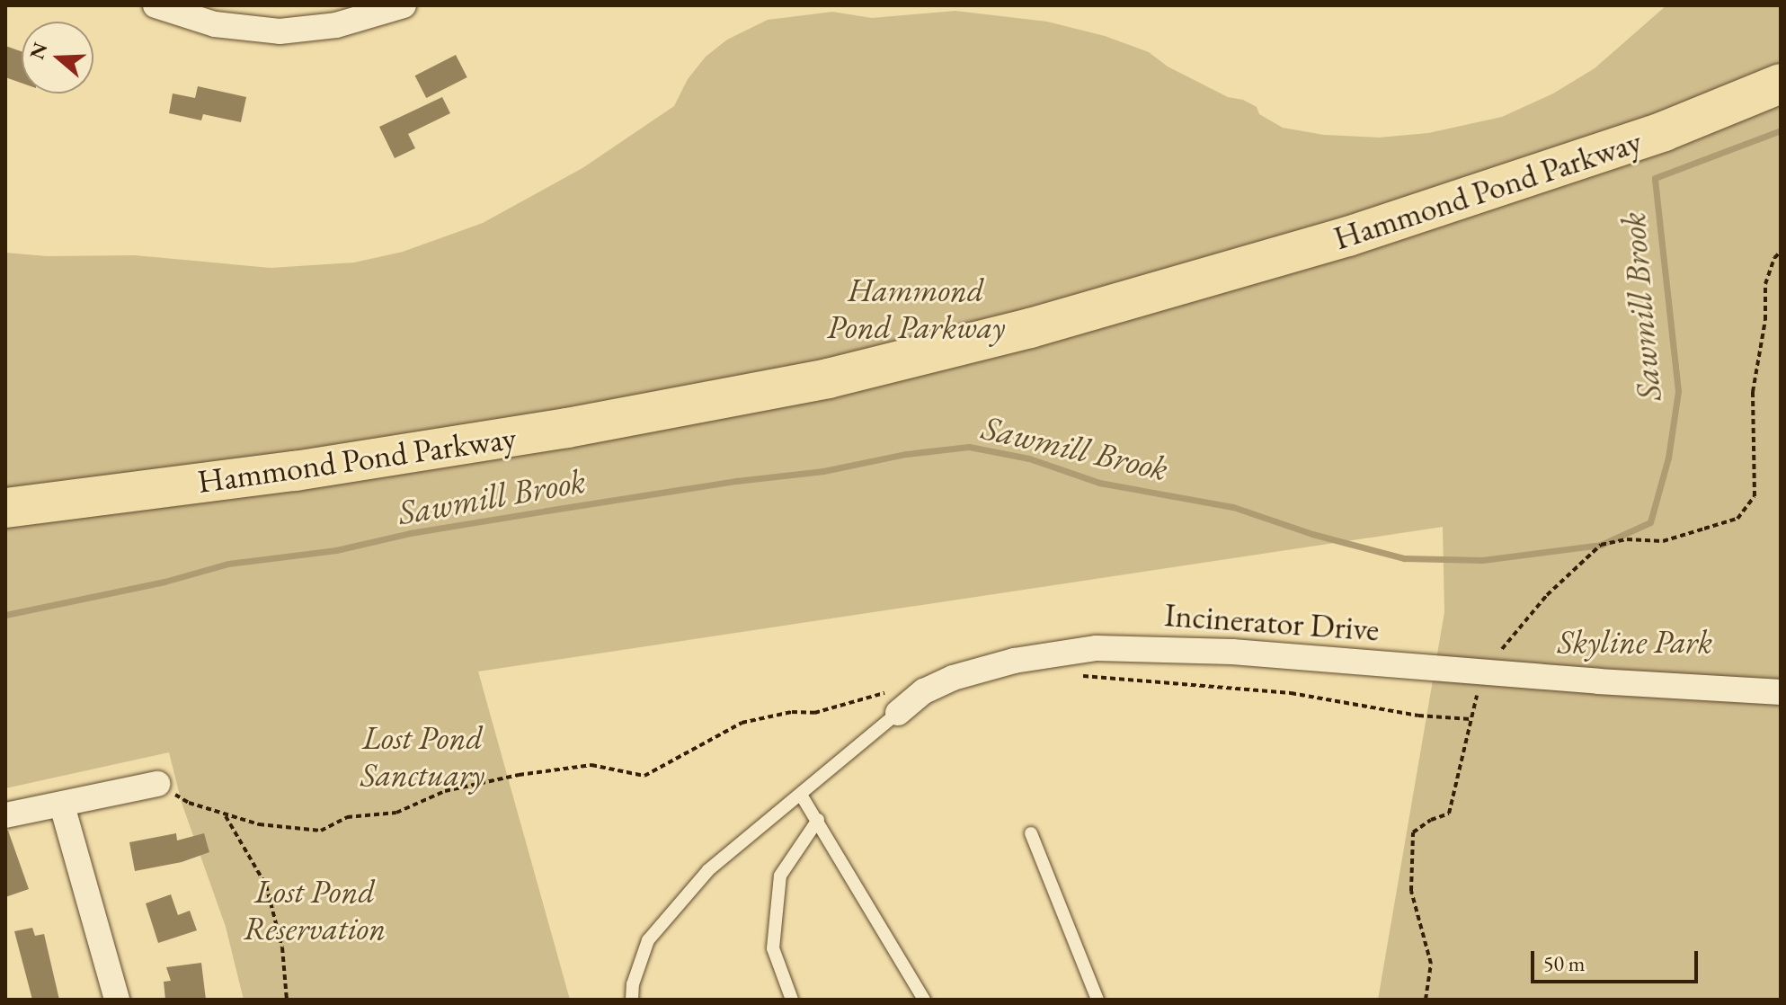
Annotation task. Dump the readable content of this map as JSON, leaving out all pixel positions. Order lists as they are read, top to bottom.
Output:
{
  "streets": {
    "main road": ["Hammond Pond Parkway"],
    "street": ["Incinerator Drive"]
  },
  "water": ["Sawmill Brook"],
  "parks": [
    "Hammond Pond Parkway",
    "Skyline Park",
    "Lost Pond Sanctuary",
    "Lost Pond Reservation"
  ],
  "scale_bar": "50 m",
  "north": "left"
}
